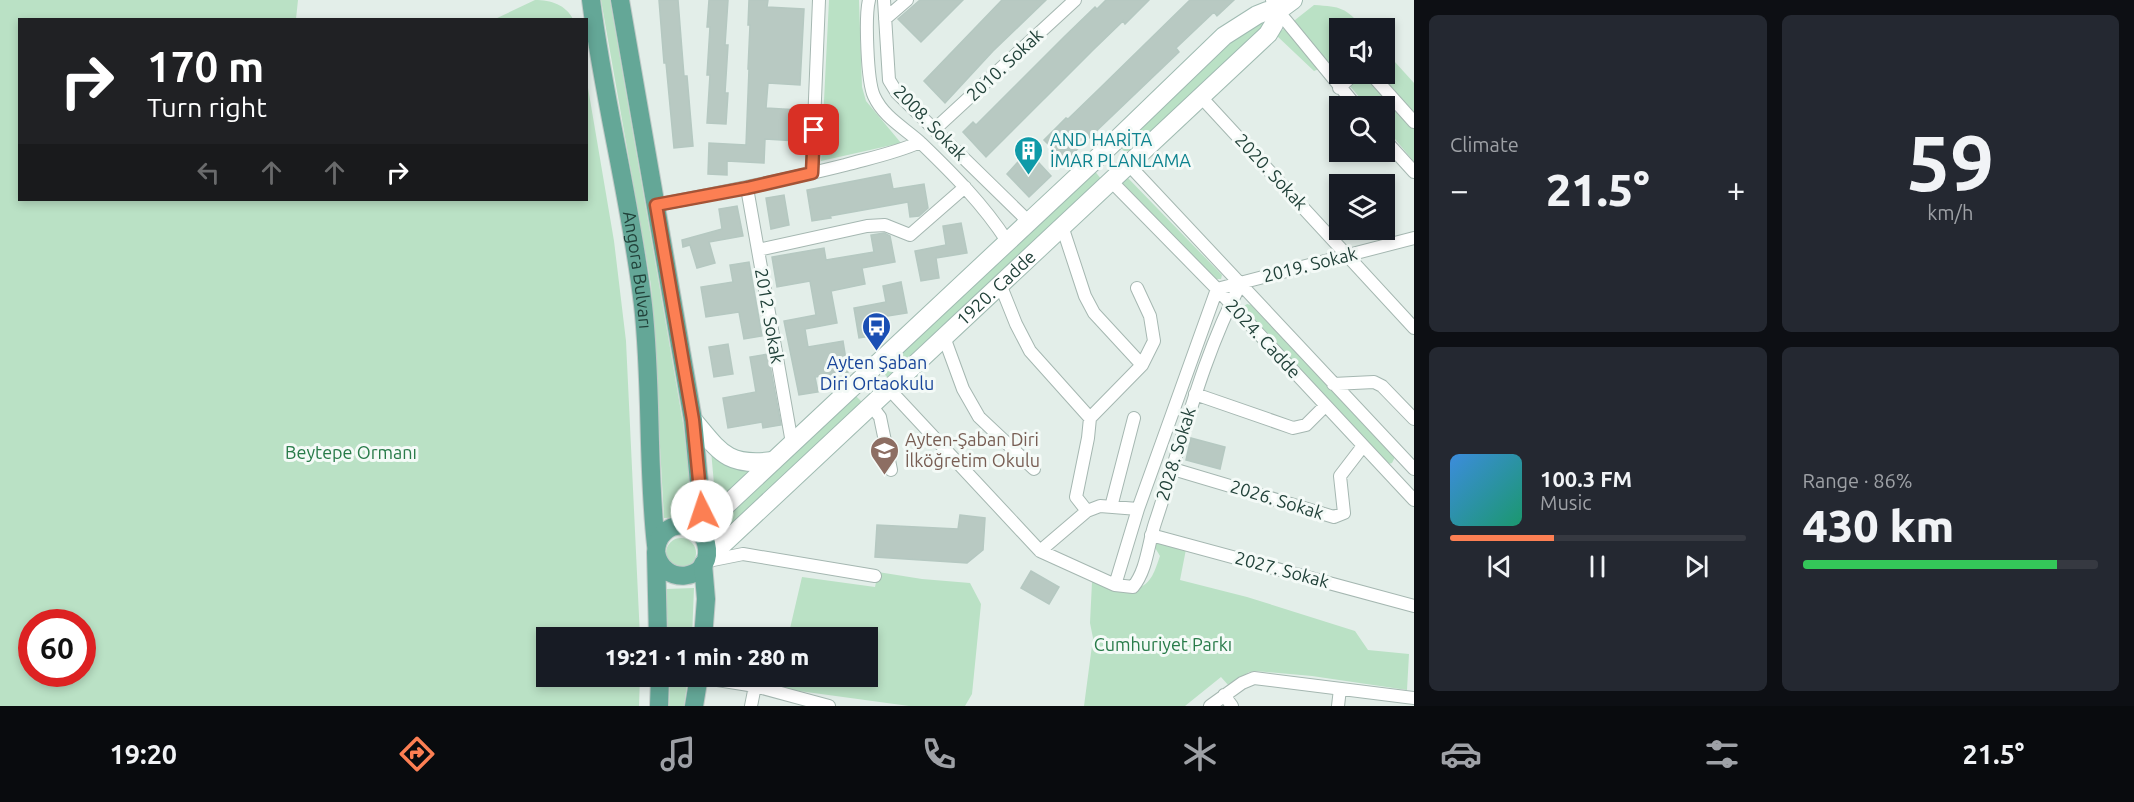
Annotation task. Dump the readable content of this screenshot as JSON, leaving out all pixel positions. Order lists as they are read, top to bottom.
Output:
{
  "streets": {
    "main road": ["Angora Bulvarı", "1920. Cadde"],
    "street": [
      "2010. Sokak",
      "2008. Sokak",
      "2020. Sokak",
      "2019. Sokak",
      "2012. Sokak",
      "2024. Cadde",
      "2028. Sokak",
      "2026. Sokak",
      "2027. Sokak"
    ]
  },
  "crossings": [
    ["2010. Sokak", "2008. Sokak"],
    ["2008. Sokak", "1920. Cadde"],
    ["2020. Sokak", "2019. Sokak"],
    ["2020. Sokak", "1920. Cadde"],
    ["2019. Sokak", "2024. Cadde"],
    ["2019. Sokak", "2028. Sokak"],
    ["Angora Bulvarı", "1920. Cadde"],
    ["1920. Cadde", "2012. Sokak"],
    ["1920. Cadde", "2024. Cadde"],
    ["2024. Cadde", "2028. Sokak"],
    ["2024. Cadde", "2026. Sokak"],
    ["2028. Sokak", "2026. Sokak"],
    ["2028. Sokak", "2027. Sokak"]
  ],
  "parks": ["Beytepe Ormanı", "Cumhuriyet Parkı"],
  "places": {
    "building": ["AND HARİTA İMAR PLANLAMA"],
    "bus stop": ["Ayten Şaban Diri Ortaokulu"],
    "school or university": ["Ayten-Şaban Diri İlköğretim Okulu"]
  },
  "page": {
    "tile": [
      "Climate",
      ["59", "km/h"],
      ["Range · 86%", "430 km"]
    ],
    "turn": ["170 m", "Turn right"],
    "heat": ["−", "21.5°", "+"],
    "song": ["100.3 FM", "Music"],
    "limit": "60",
    "trip": "19:21 · 1 min · 280 m",
    "tabs": ["19:20", "21.5°"]
  }
}
